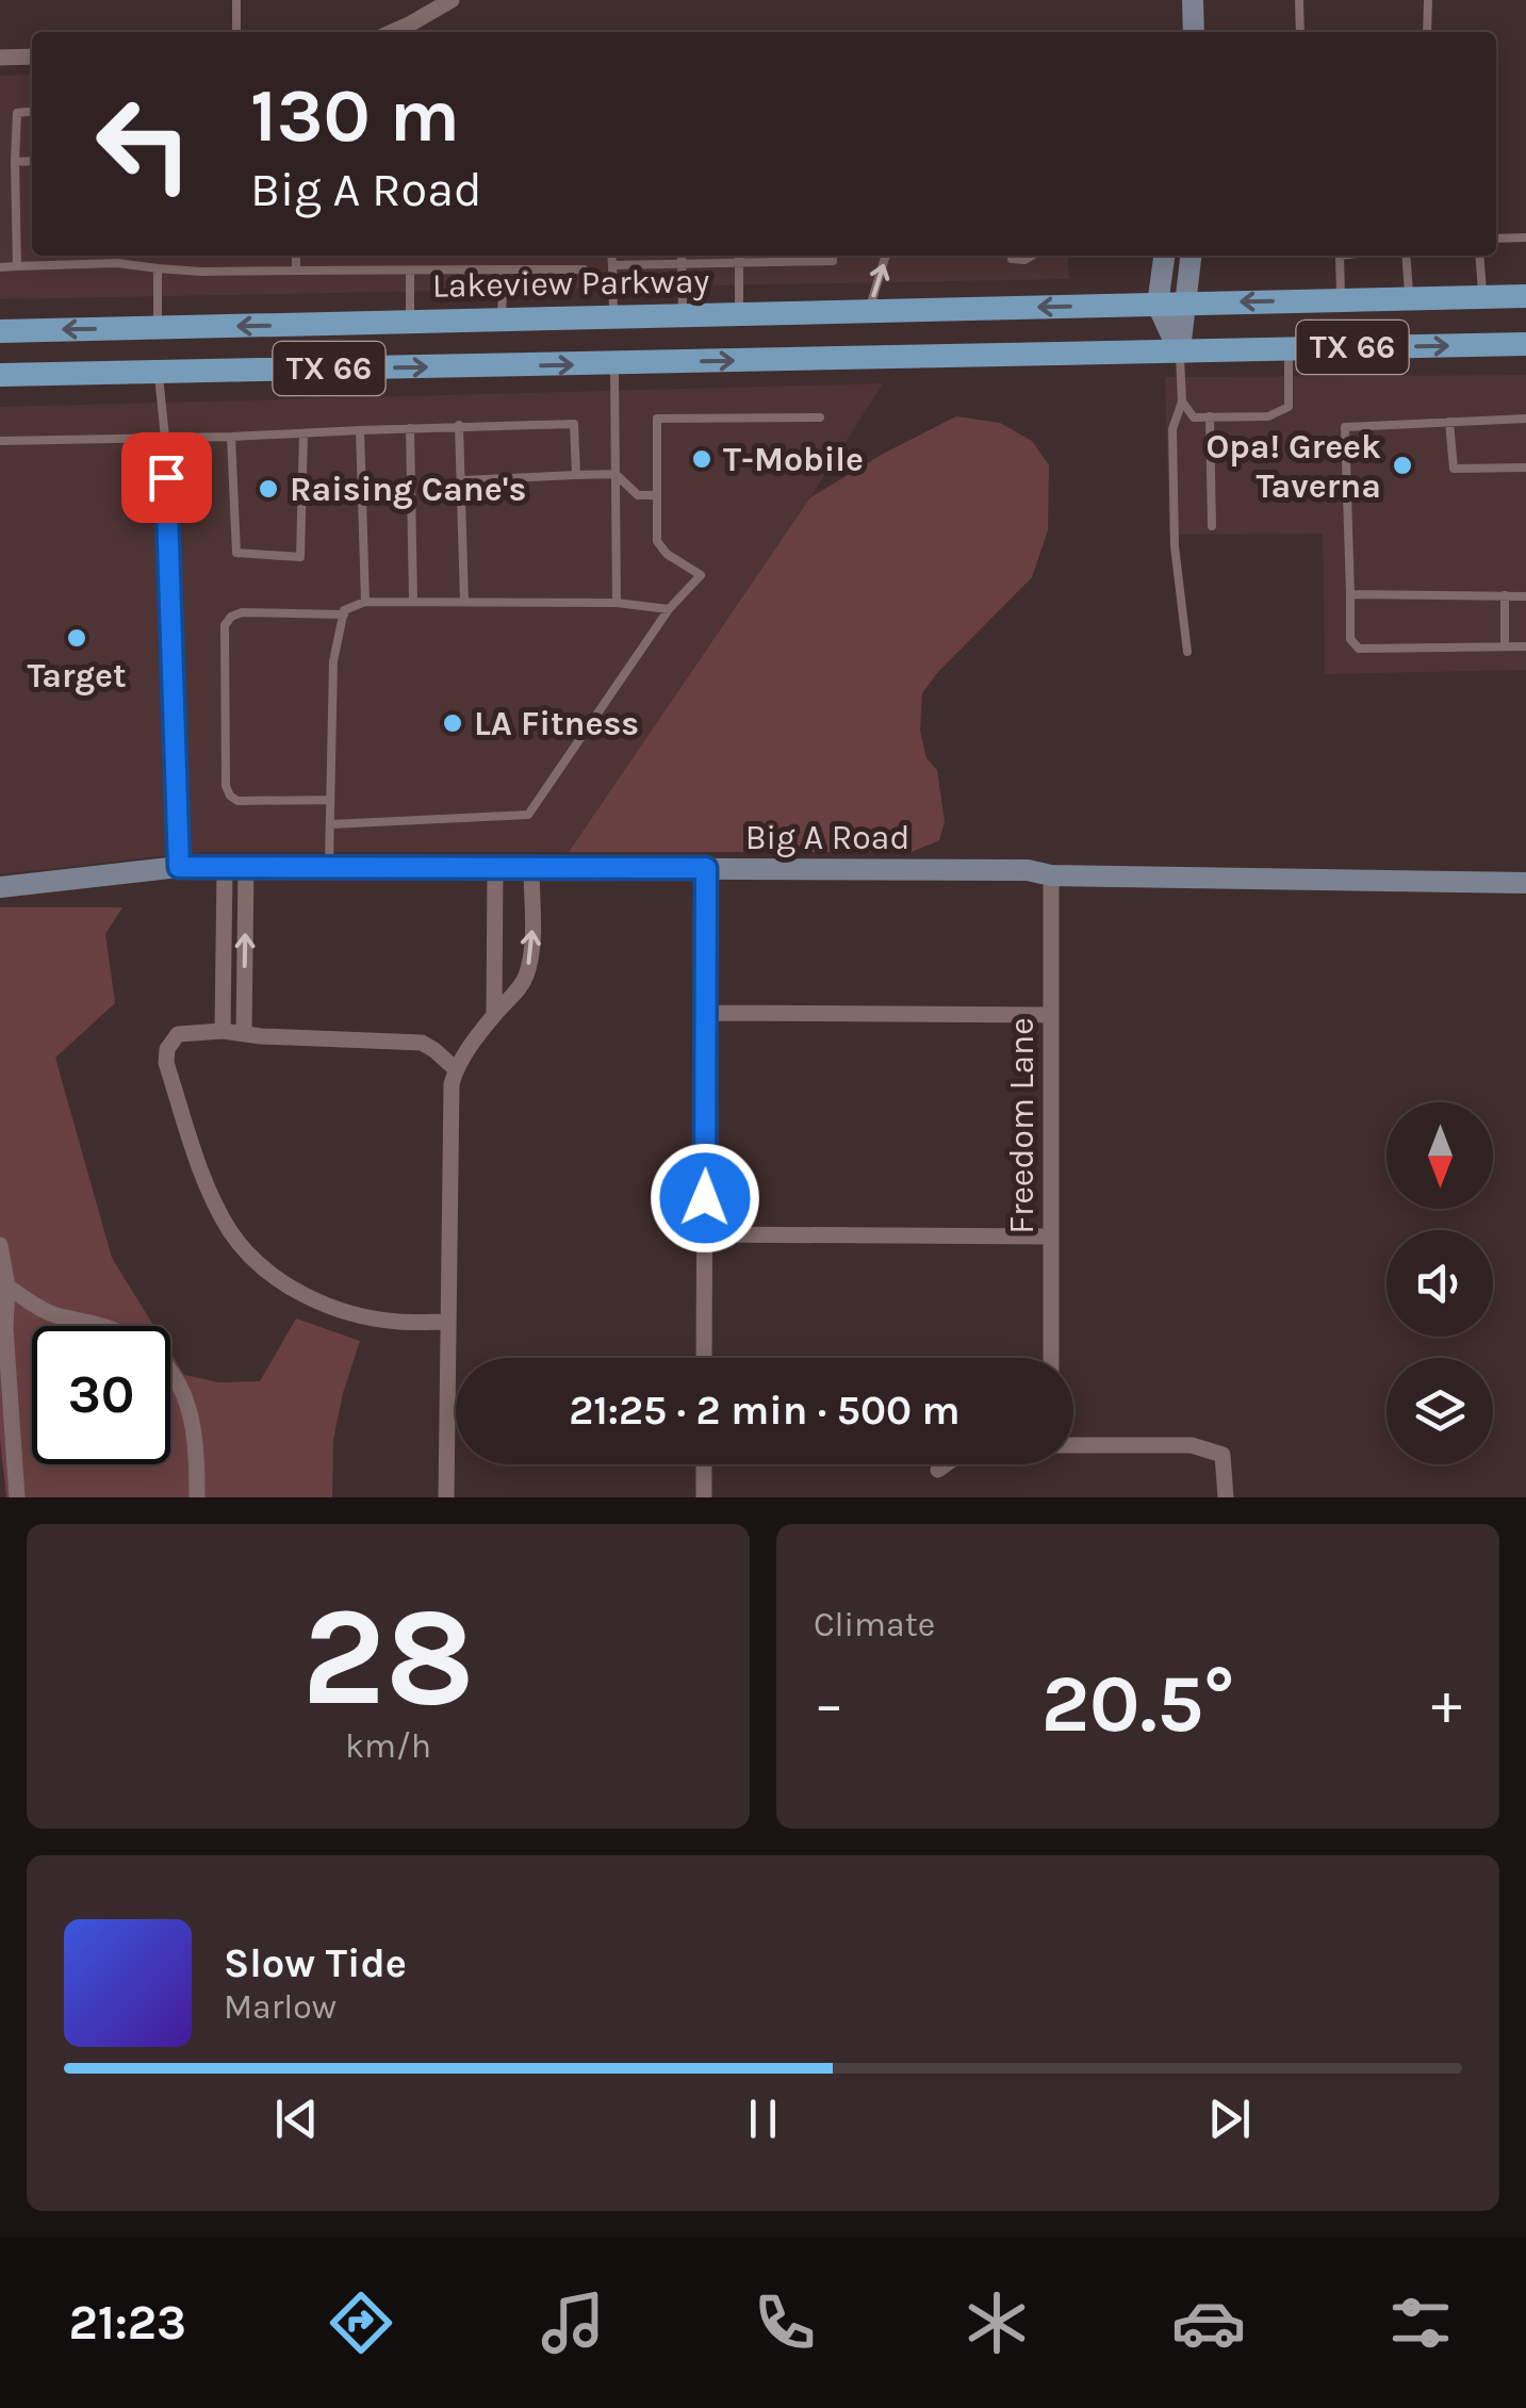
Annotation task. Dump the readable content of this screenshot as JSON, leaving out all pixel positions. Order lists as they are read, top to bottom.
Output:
{
  "streets": {
    "main road": ["Lakeview Parkway", "TX 66"],
    "street": ["Big A Road", "Freedom Lane"]
  },
  "crossings": [
    ["Big A Road", "Freedom Lane"]
  ],
  "places": [
    "T-Mobile",
    "Opa! Greek Taverna",
    "Raising Cane's",
    "Target",
    "LA Fitness"
  ],
  "north": "bottom",
  "page": {
    "turn": ["130 m", "Big A Road"],
    "limit": "30",
    "trip": "21:25 · 2 min · 500 m",
    "tile": [
      ["28", "km/h"],
      "Climate"
    ],
    "heat": ["−", "20.5°", "+"],
    "song": ["Slow Tide", "Marlow"],
    "tabs": "21:23"
  }
}
